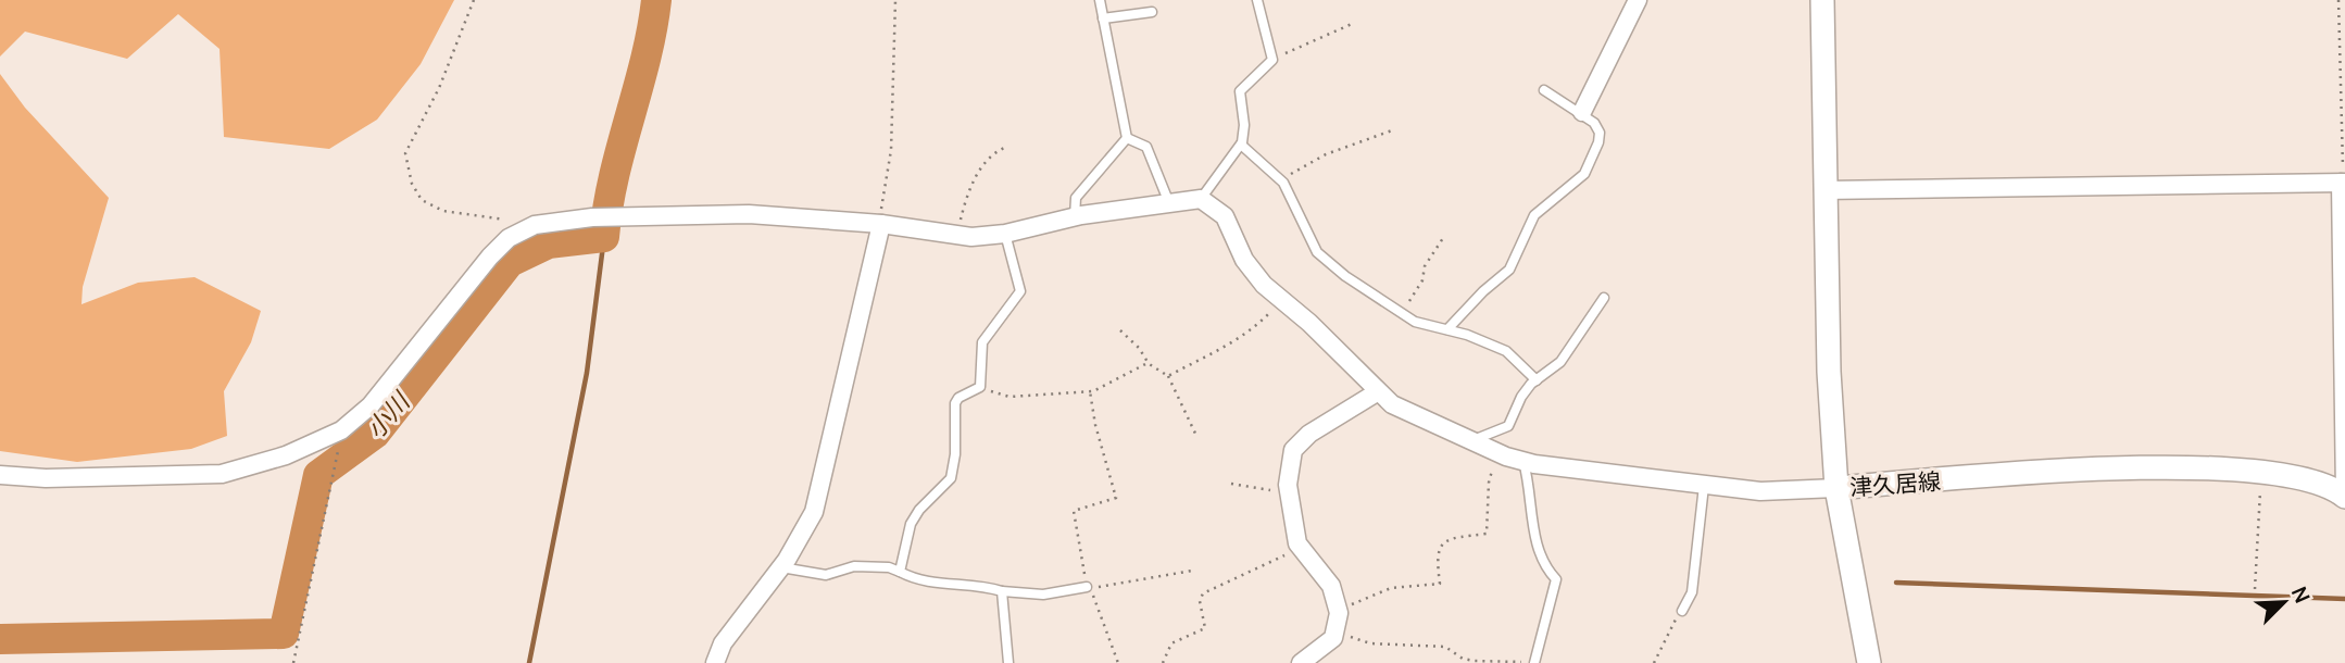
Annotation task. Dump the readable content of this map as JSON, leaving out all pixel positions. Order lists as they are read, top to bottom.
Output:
{
  "streets": {
    "main road": ["津久居線"]
  },
  "water": ["小川"],
  "north": "top right"
}
